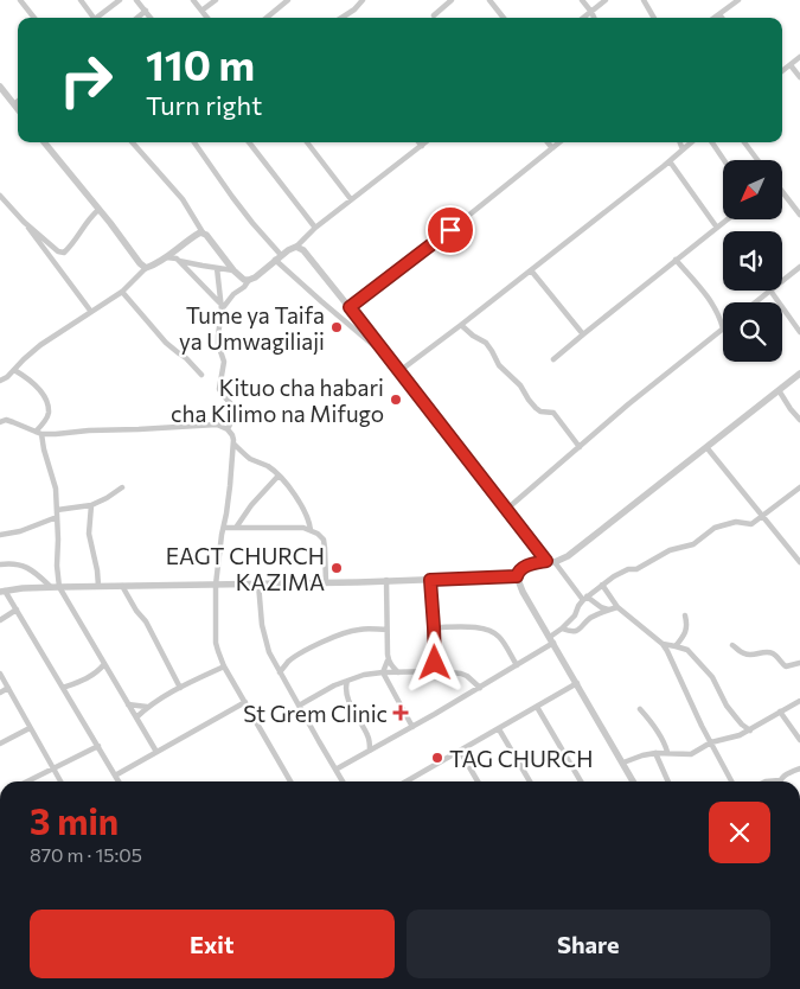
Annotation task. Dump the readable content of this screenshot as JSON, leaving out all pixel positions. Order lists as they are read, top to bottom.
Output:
{
  "places": {
    "other": [
      "Tume ya Taifa ya Umwagiliaji",
      "Kituo cha habari cha Kilimo na Mifugo",
      "EAGT CHURCH KAZIMA",
      "TAG CHURCH"
    ],
    "health": ["St Grem Clinic"]
  },
  "north": "bottom left",
  "page": {
    "turn": ["110 m", "Turn right"],
    "heading": ["3 min", "870 m · 15:05"],
    "buttons": ["Exit", "Share"]
  }
}
